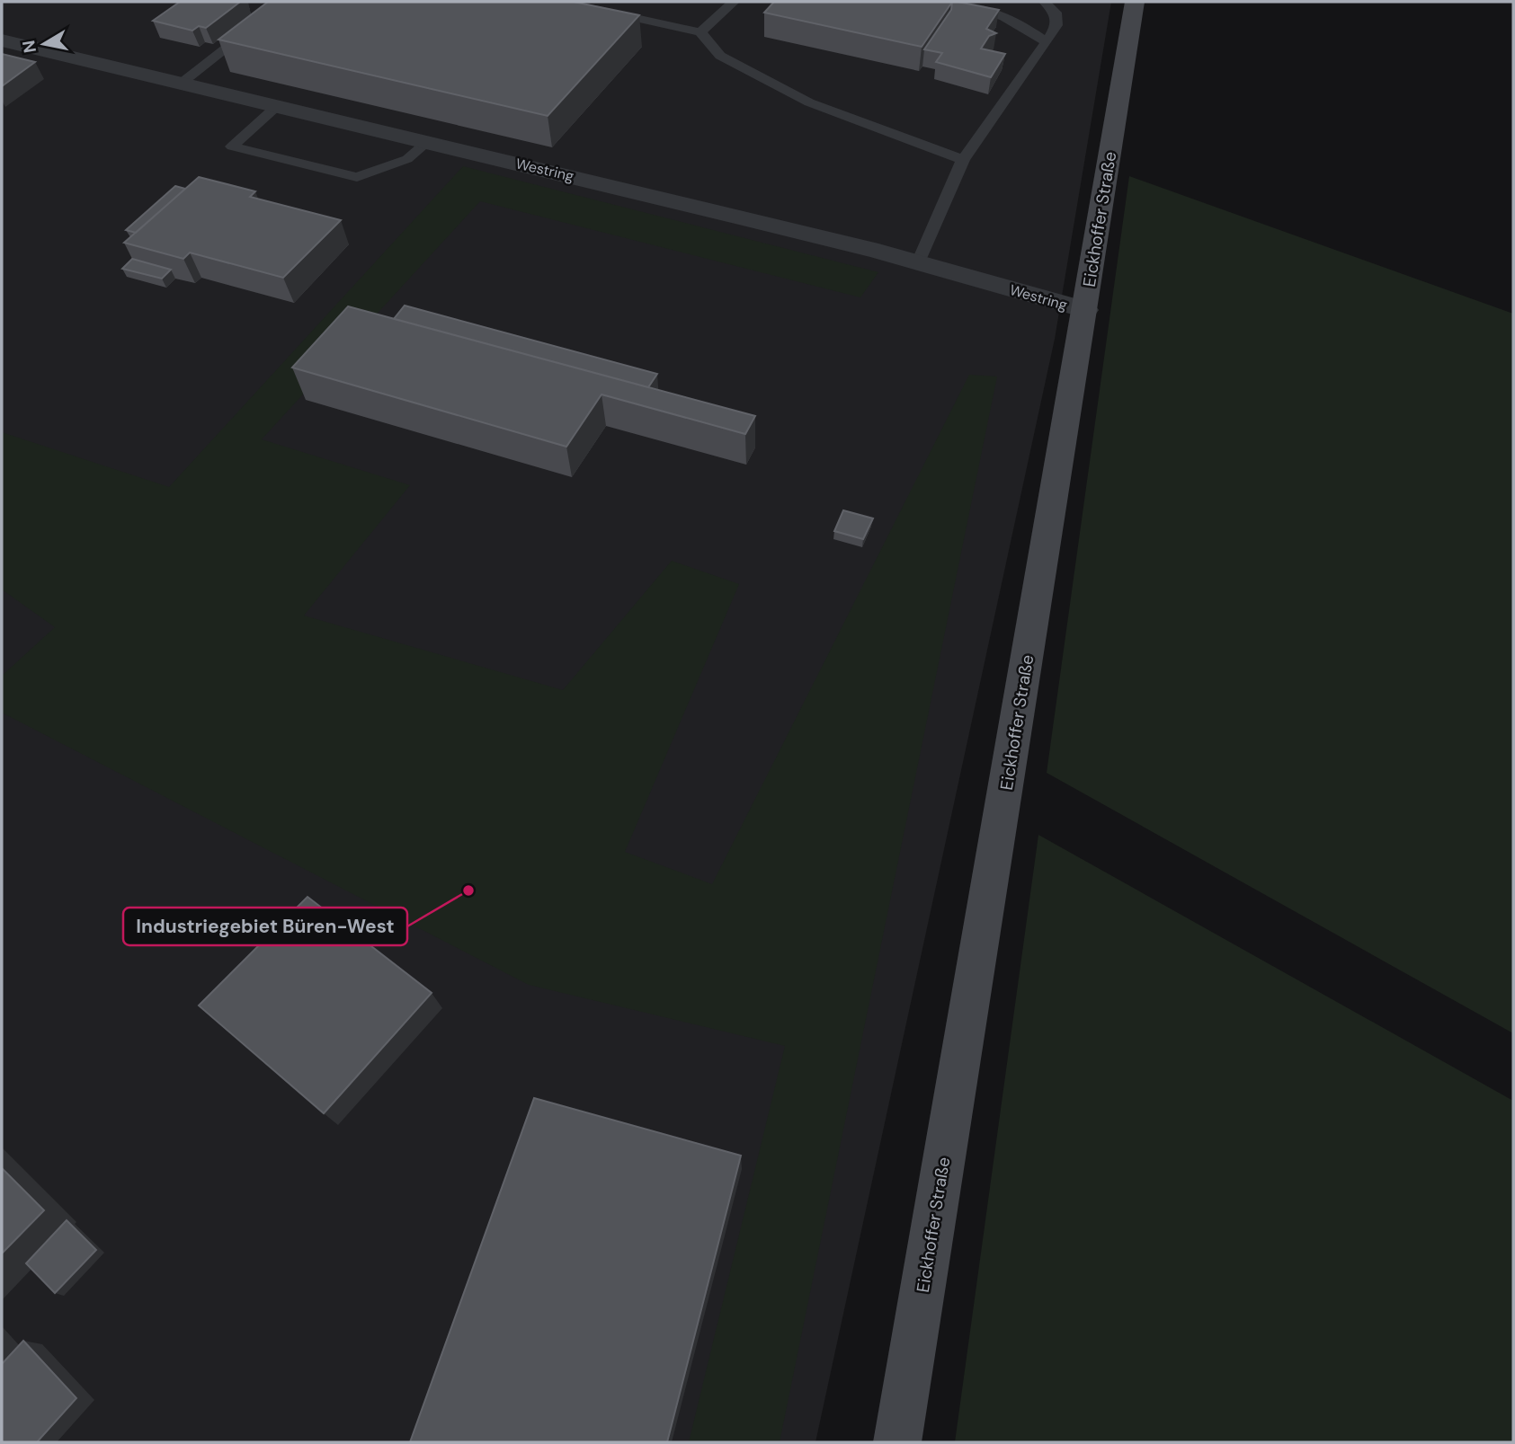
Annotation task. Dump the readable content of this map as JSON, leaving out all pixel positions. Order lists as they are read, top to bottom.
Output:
{
  "streets": {
    "main road": ["Eickhoffer Straße"],
    "street": ["Westring"]
  },
  "crossings": [
    ["Westring", "Eickhoffer Straße"]
  ],
  "places": ["Industriegebiet Büren-West"],
  "north": "left"
}
